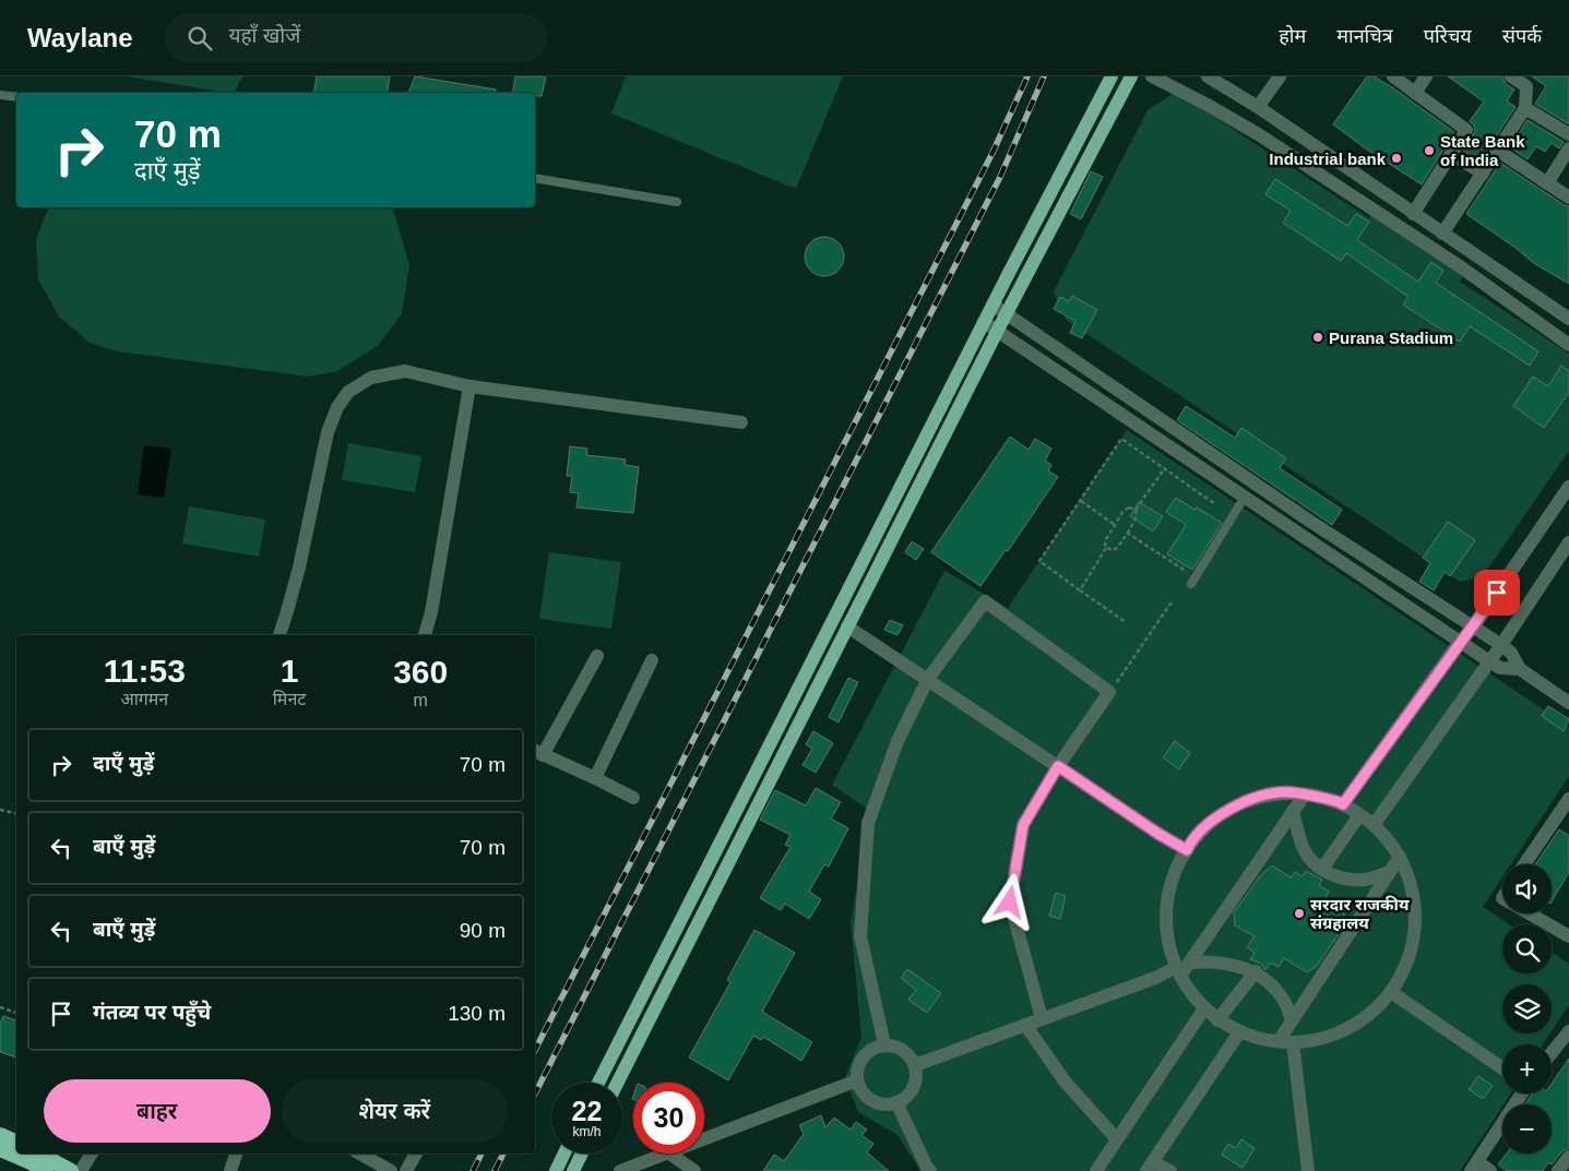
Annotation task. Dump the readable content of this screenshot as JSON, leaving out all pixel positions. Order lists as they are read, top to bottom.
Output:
{
  "places": [
    "State Bank of India",
    "Industrial bank",
    "Purana Stadium",
    "सरदार राजकीय संग्रहालय"
  ],
  "page": {
    "header": "Waylane",
    "search": "यहाँ खोजें",
    "nav": [
      "होम",
      "मानचित्र",
      "परिचय",
      "संपर्क"
    ],
    "turn": ["70 m", "दाएँ मुड़ें"],
    "eta": [
      "11:53",
      "आगमन",
      "1",
      "मिनट",
      "360",
      "m"
    ],
    "list": [
      {
        "name": "दाएँ मुड़ें",
        "value": "70 m"
      },
      {
        "name": "बाएँ मुड़ें",
        "value": "70 m"
      },
      {
        "name": "बाएँ मुड़ें",
        "value": "90 m"
      },
      {
        "name": "गंतव्य पर पहुँचे",
        "value": "130 m"
      }
    ],
    "map_buttons": ["+", "−"],
    "buttons": ["बाहर", "शेयर करें"],
    "speed": "22 km/h",
    "limit": "30"
  }
}
